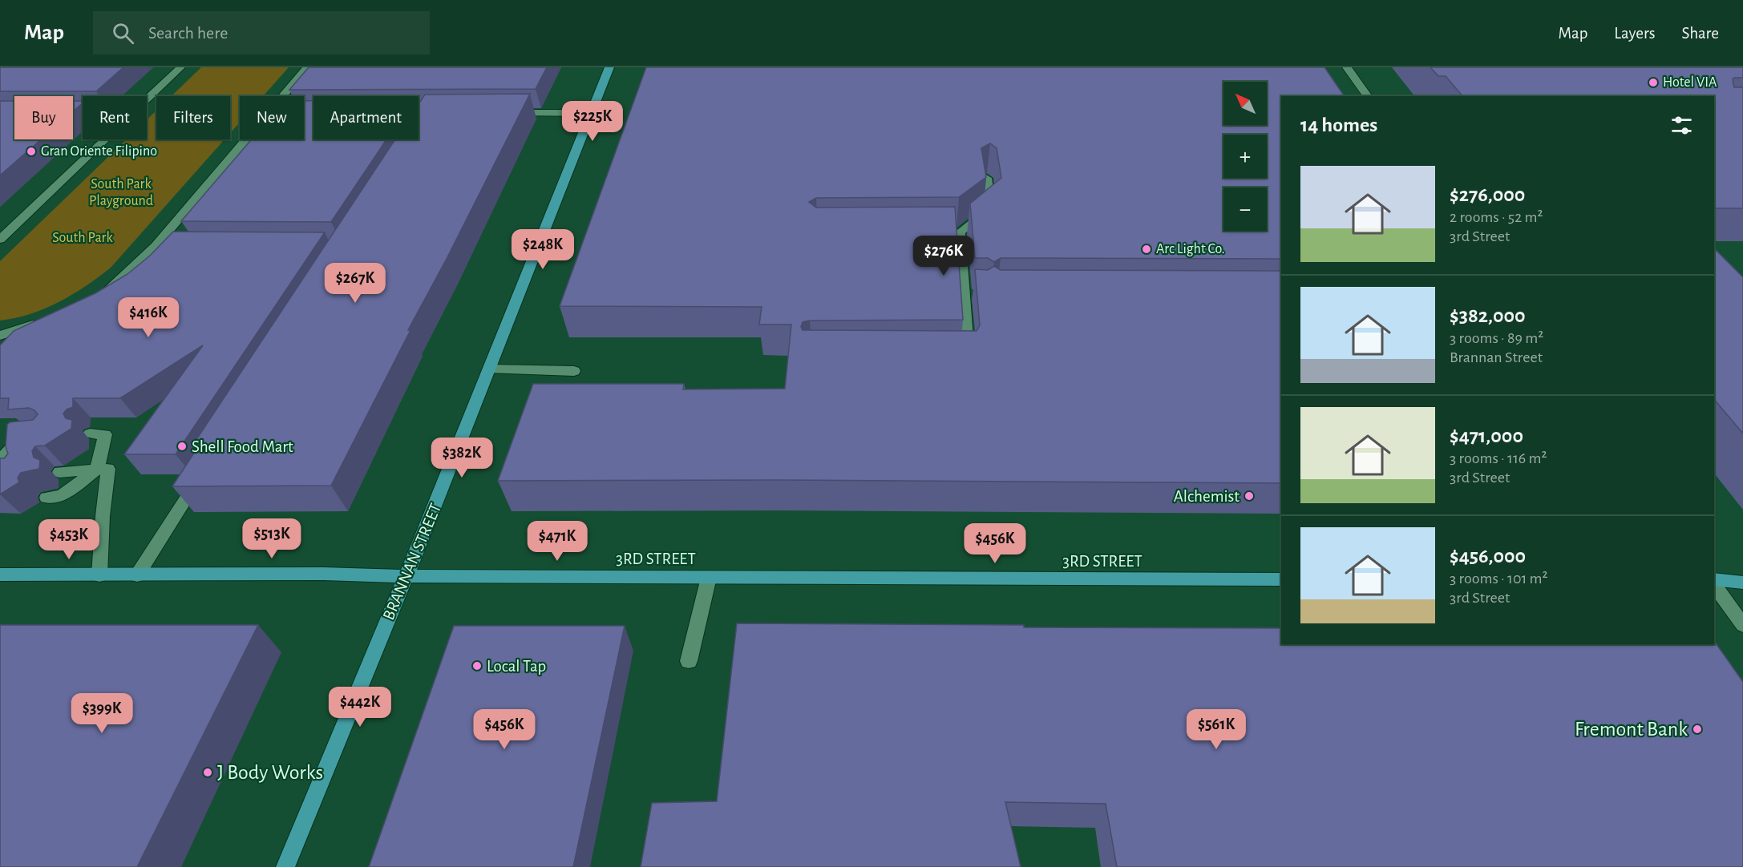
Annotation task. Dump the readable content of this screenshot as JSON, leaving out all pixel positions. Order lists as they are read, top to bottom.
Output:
{
  "streets": {
    "main road": ["3RD STREET", "BRANNAN STREET"]
  },
  "crossings": [
    ["3RD STREET", "BRANNAN STREET"]
  ],
  "parks": ["South Park Playground", "South Park"],
  "places": [
    "Hotel VIA",
    "Gran Oriente Filipino",
    "Arc Light Co.",
    "Shell Food Mart",
    "Alchemist",
    "Local Tap",
    "Fremont Bank",
    "J Body Works"
  ],
  "north": "top left",
  "page": {
    "header": "Map",
    "search": "Search here",
    "nav": ["Map", "Layers", "Share"],
    "map_buttons": ["+", "−"],
    "chip": [
      "Buy",
      "Rent",
      "Filters",
      "New",
      "Apartment"
    ],
    "heading": "14 homes",
    "price": [
      "$225K",
      "$248K",
      "$276K",
      "$267K",
      "$416K",
      "$382K",
      "$513K",
      "$453K",
      "$471K",
      "$456K",
      "$442K",
      "$399K",
      "$456K",
      "$561K"
    ],
    "list": [
      {
        "name": "$276,000",
        "note": "2 rooms · 52 m² · 3rd Street"
      },
      {
        "name": "$382,000",
        "note": "3 rooms · 89 m² · Brannan Street"
      },
      {
        "name": "$471,000",
        "note": "3 rooms · 116 m² · 3rd Street"
      },
      {
        "name": "$456,000",
        "note": "3 rooms · 101 m² · 3rd Street"
      }
    ]
  }
}
